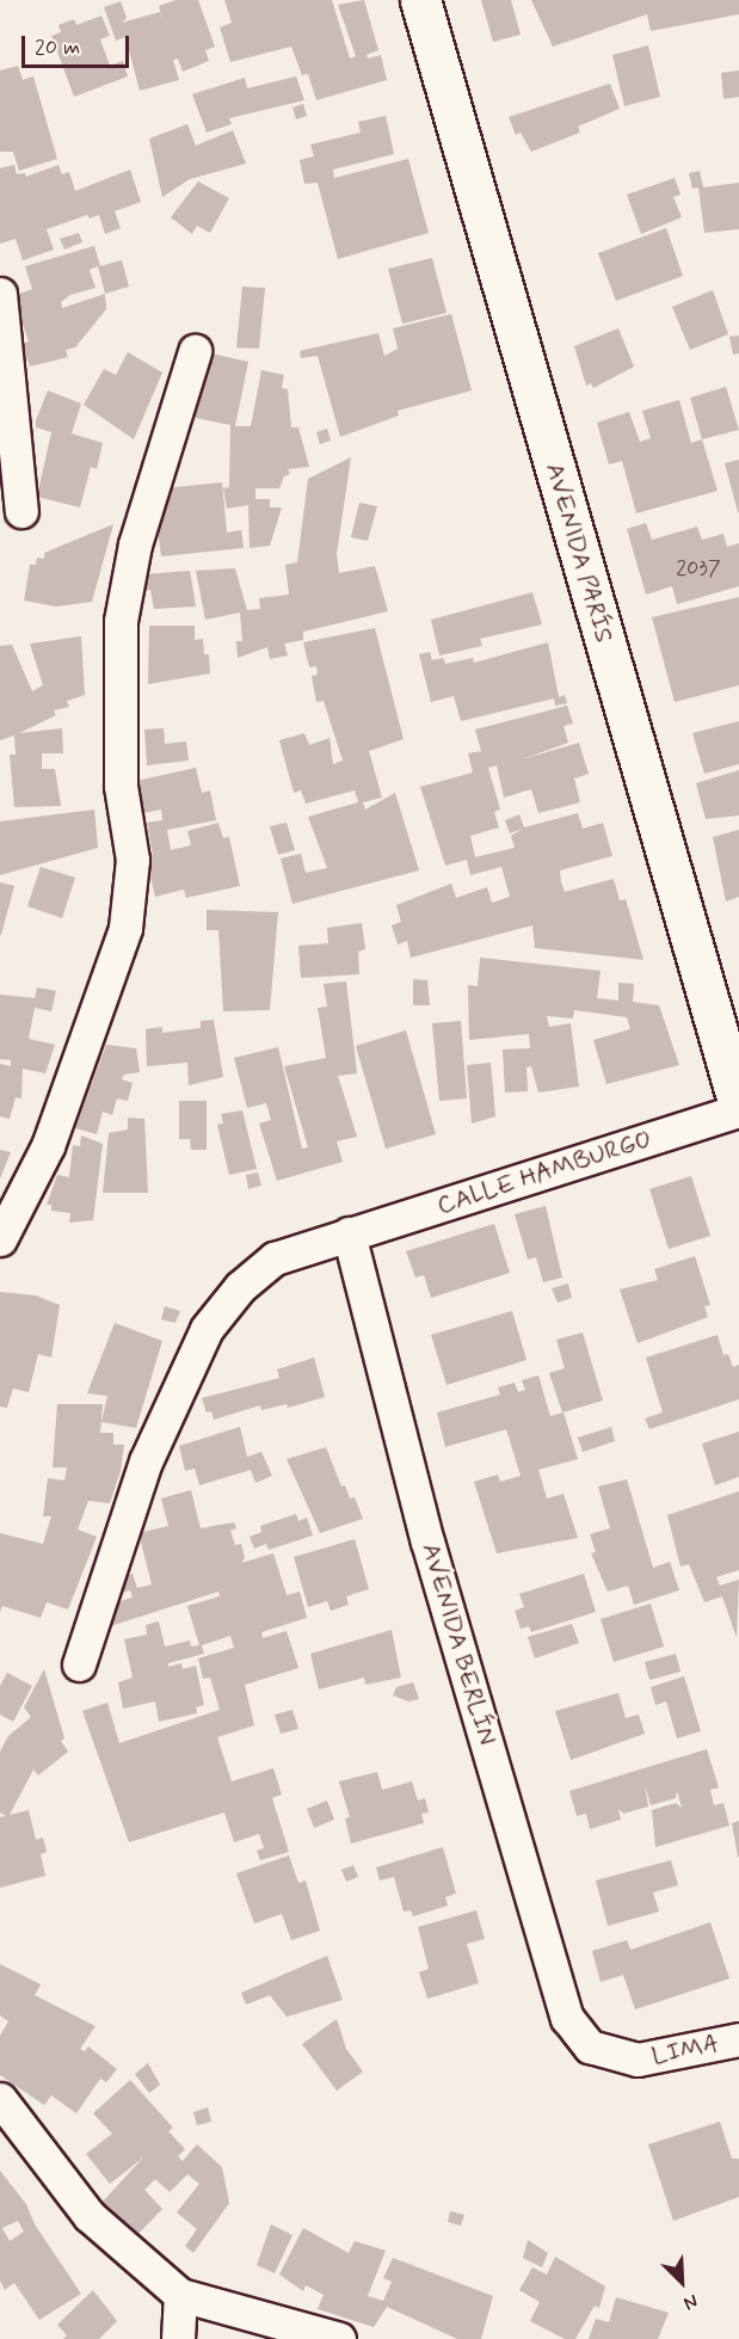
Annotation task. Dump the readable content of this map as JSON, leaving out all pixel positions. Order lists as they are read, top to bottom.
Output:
{
  "streets": {
    "main road": ["AVENIDA PARÍS"],
    "street": ["CALLE HAMBURGO", "AVENIDA BERLÍN", "LIMA"]
  },
  "crossings": [
    ["AVENIDA PARÍS", "CALLE HAMBURGO"],
    ["CALLE HAMBURGO", "AVENIDA BERLÍN"],
    ["AVENIDA BERLÍN", "LIMA"]
  ],
  "house_numbers": ["2037"],
  "scale_bar": "20 m",
  "north": "bottom right"
}
